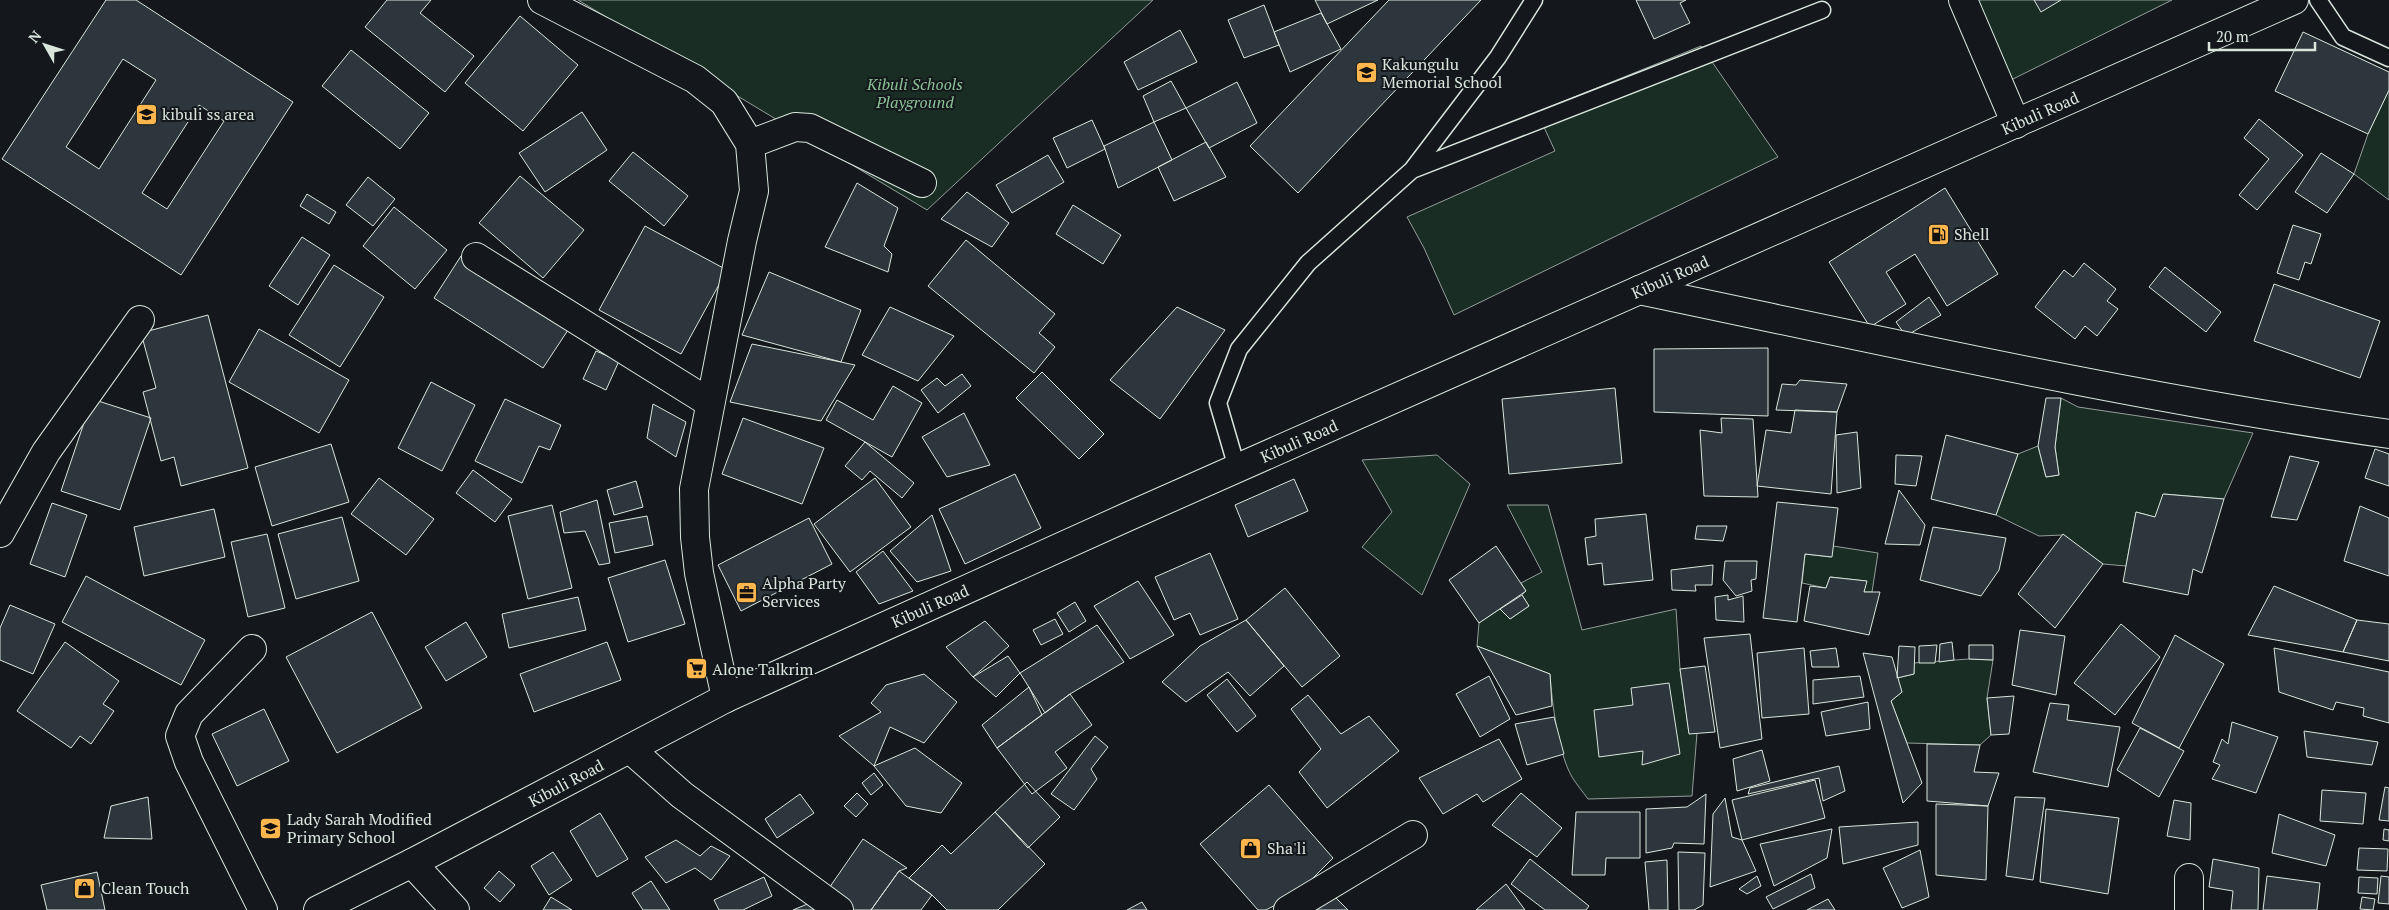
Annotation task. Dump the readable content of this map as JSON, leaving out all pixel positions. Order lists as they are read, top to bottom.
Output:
{
  "streets": {
    "street": ["Kibuli Road"]
  },
  "parks": ["Kibuli Schools Playground"],
  "places": {
    "school or university": ["Kakungulu Memorial School", "kibuli ss area", "Lady Sarah Modified Primary School"],
    "fuel station": ["Shell"],
    "office": ["Alpha Party Services"],
    "supermarket": ["Alone Talkrim"],
    "shop": ["Sha'li", "Clean Touch"]
  },
  "scale_bar": "20 m",
  "north": "top left"
}
